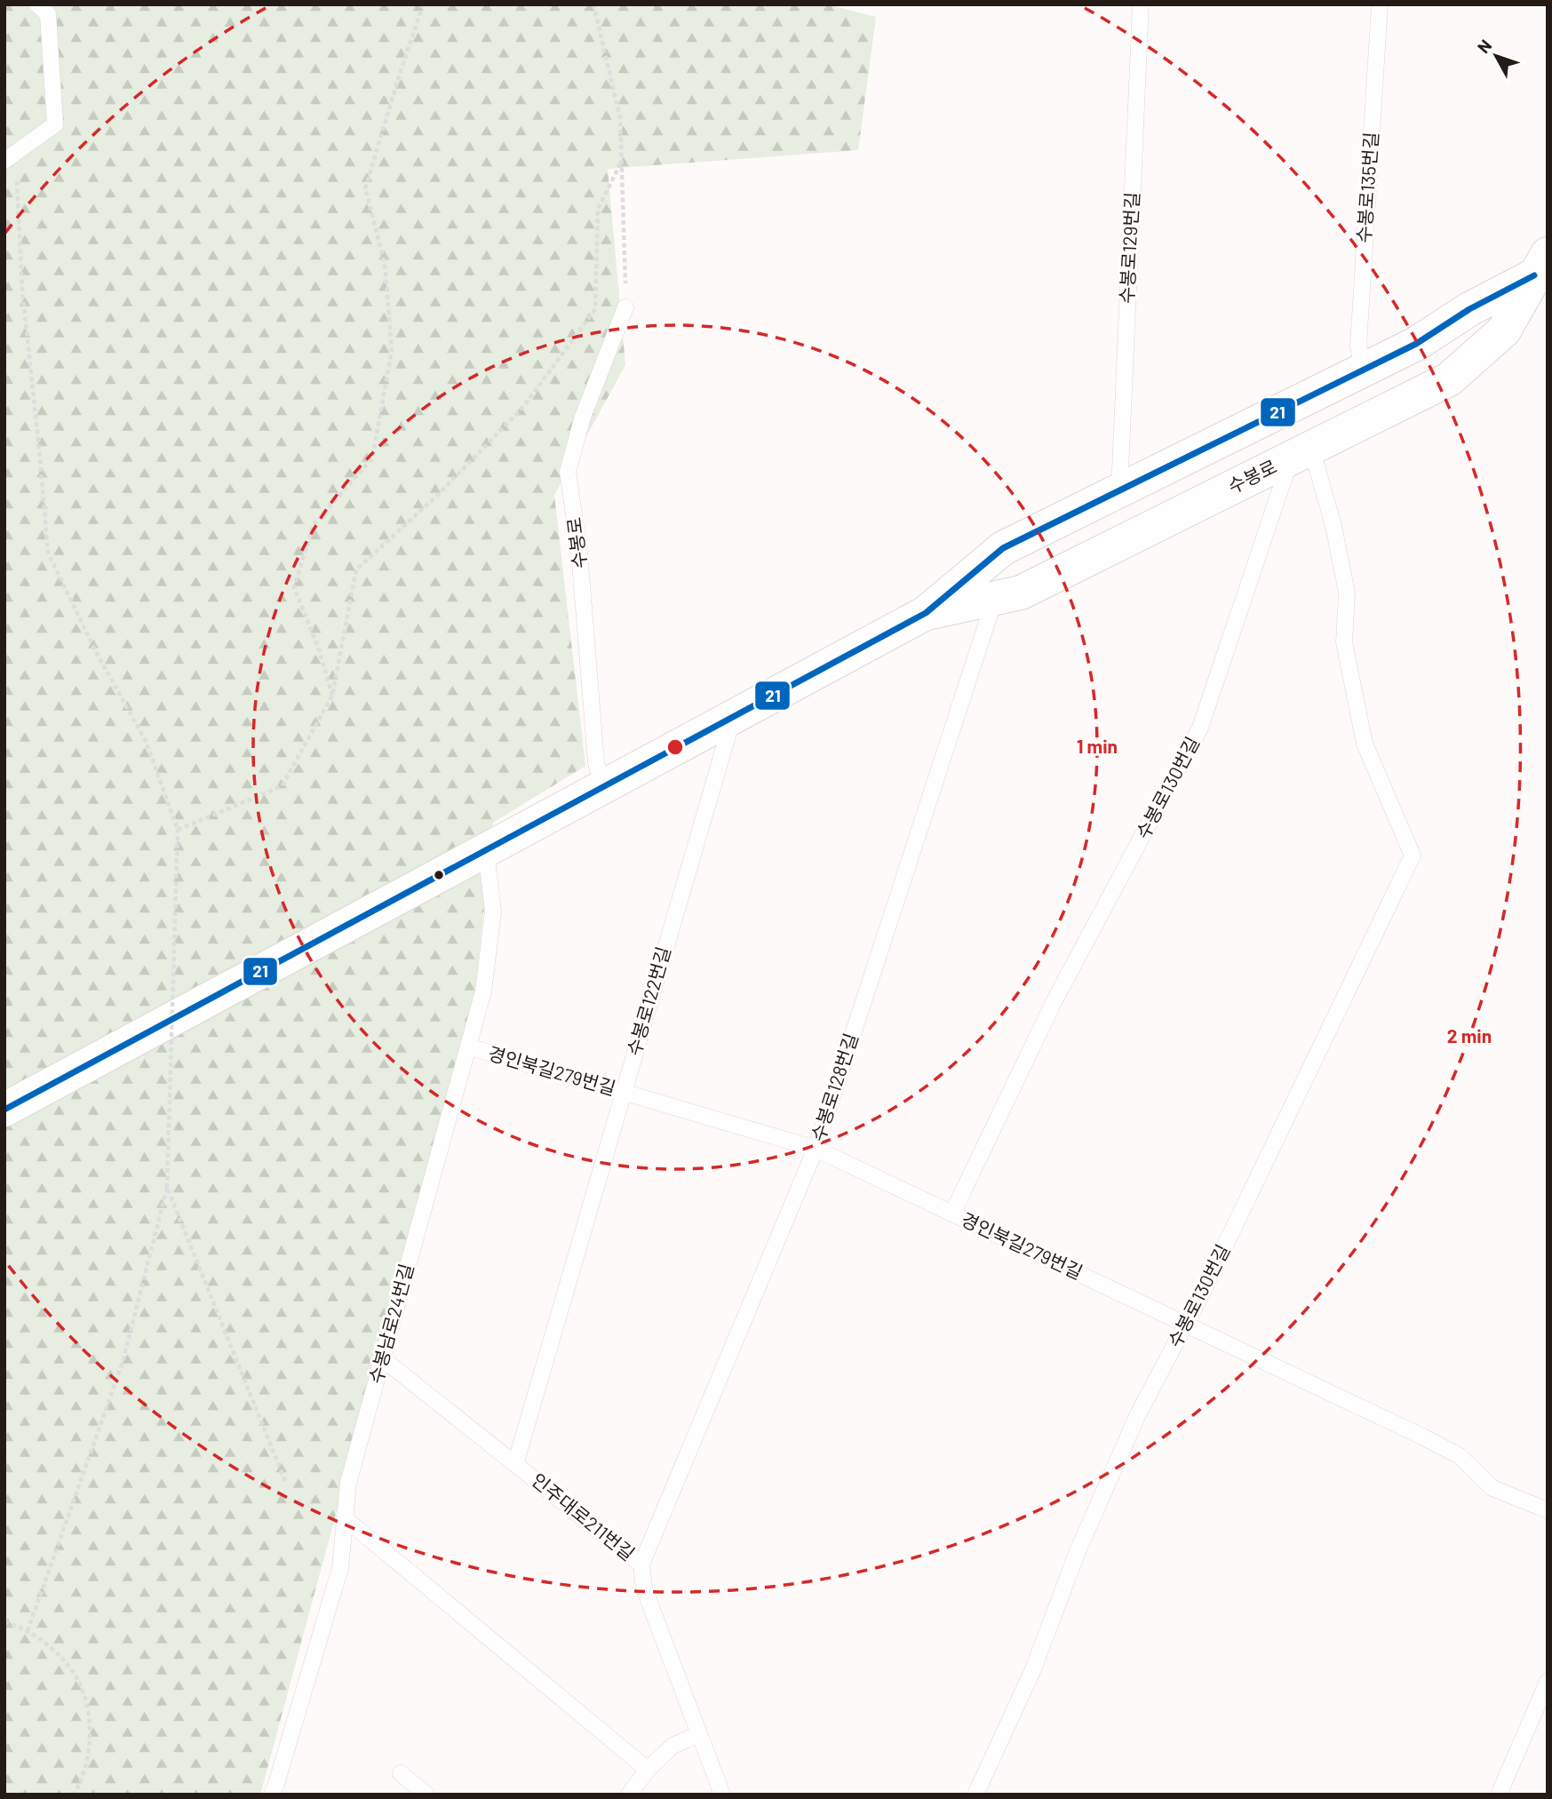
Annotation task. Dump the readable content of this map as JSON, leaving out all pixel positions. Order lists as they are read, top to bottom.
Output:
{
  "streets": {
    "street": ["수봉로"],
    "lane": [
      "수봉로135번길",
      "수봉로129번길",
      "수봉로130번길",
      "수봉로122번길",
      "경인북길279번길",
      "수봉로128번길",
      "수봉남로24번길",
      "인주대로211번길"
    ]
  },
  "crossings": [
    ["수봉로135번길", "수봉로"],
    ["수봉로129번길", "수봉로"],
    ["수봉로", "수봉로130번길"],
    ["수봉로", "수봉로122번길"],
    ["수봉로", "수봉로128번길"],
    ["수봉로", "수봉남로24번길"],
    ["수봉로130번길", "경인북길279번길"],
    ["수봉로122번길", "경인북길279번길"],
    ["수봉로122번길", "인주대로211번길"],
    ["경인북길279번길", "수봉로128번길"],
    ["경인북길279번길", "수봉남로24번길"],
    ["수봉로128번길", "인주대로211번길"],
    ["수봉남로24번길", "인주대로211번길"]
  ],
  "lines": ["transit line 21"],
  "north": "top left",
  "rings": ["1 min", "2 min"]
}
